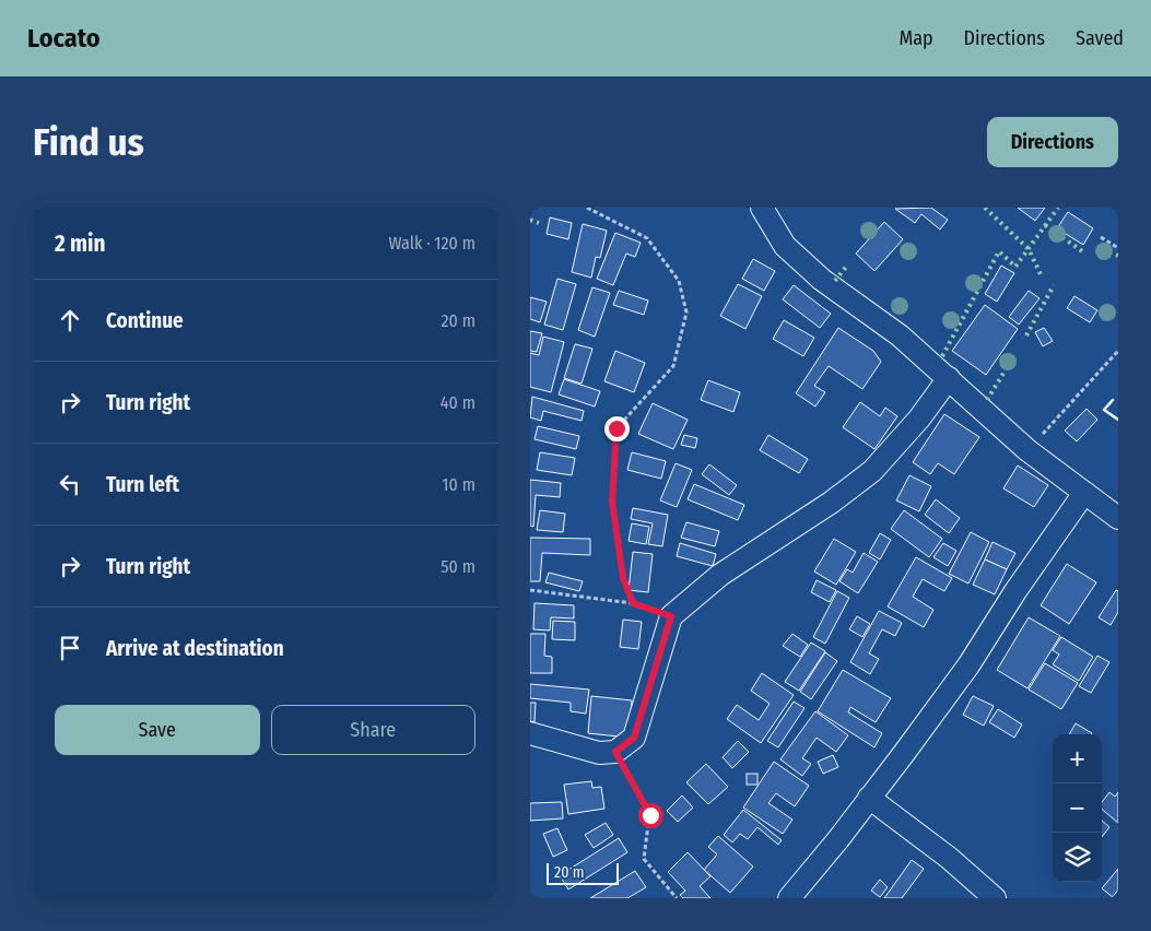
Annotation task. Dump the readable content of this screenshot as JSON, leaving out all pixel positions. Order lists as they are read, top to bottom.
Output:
{
  "scale_bar": "20 m",
  "page": {
    "header": "Locato",
    "nav": ["Map", "Directions", "Saved"],
    "buttons": [
      "Directions",
      ["Save", "Share"]
    ],
    "title": "Find us",
    "heading": ["2 min", "Walk · 120 m"],
    "list": [
      ["Continue", "20 m"],
      ["Turn right", "40 m"],
      ["Turn left", "10 m"],
      ["Turn right", "50 m"],
      "Arrive at destination"
    ],
    "map_buttons": ["+", "−"],
    "scale": "20 m"
  }
}
